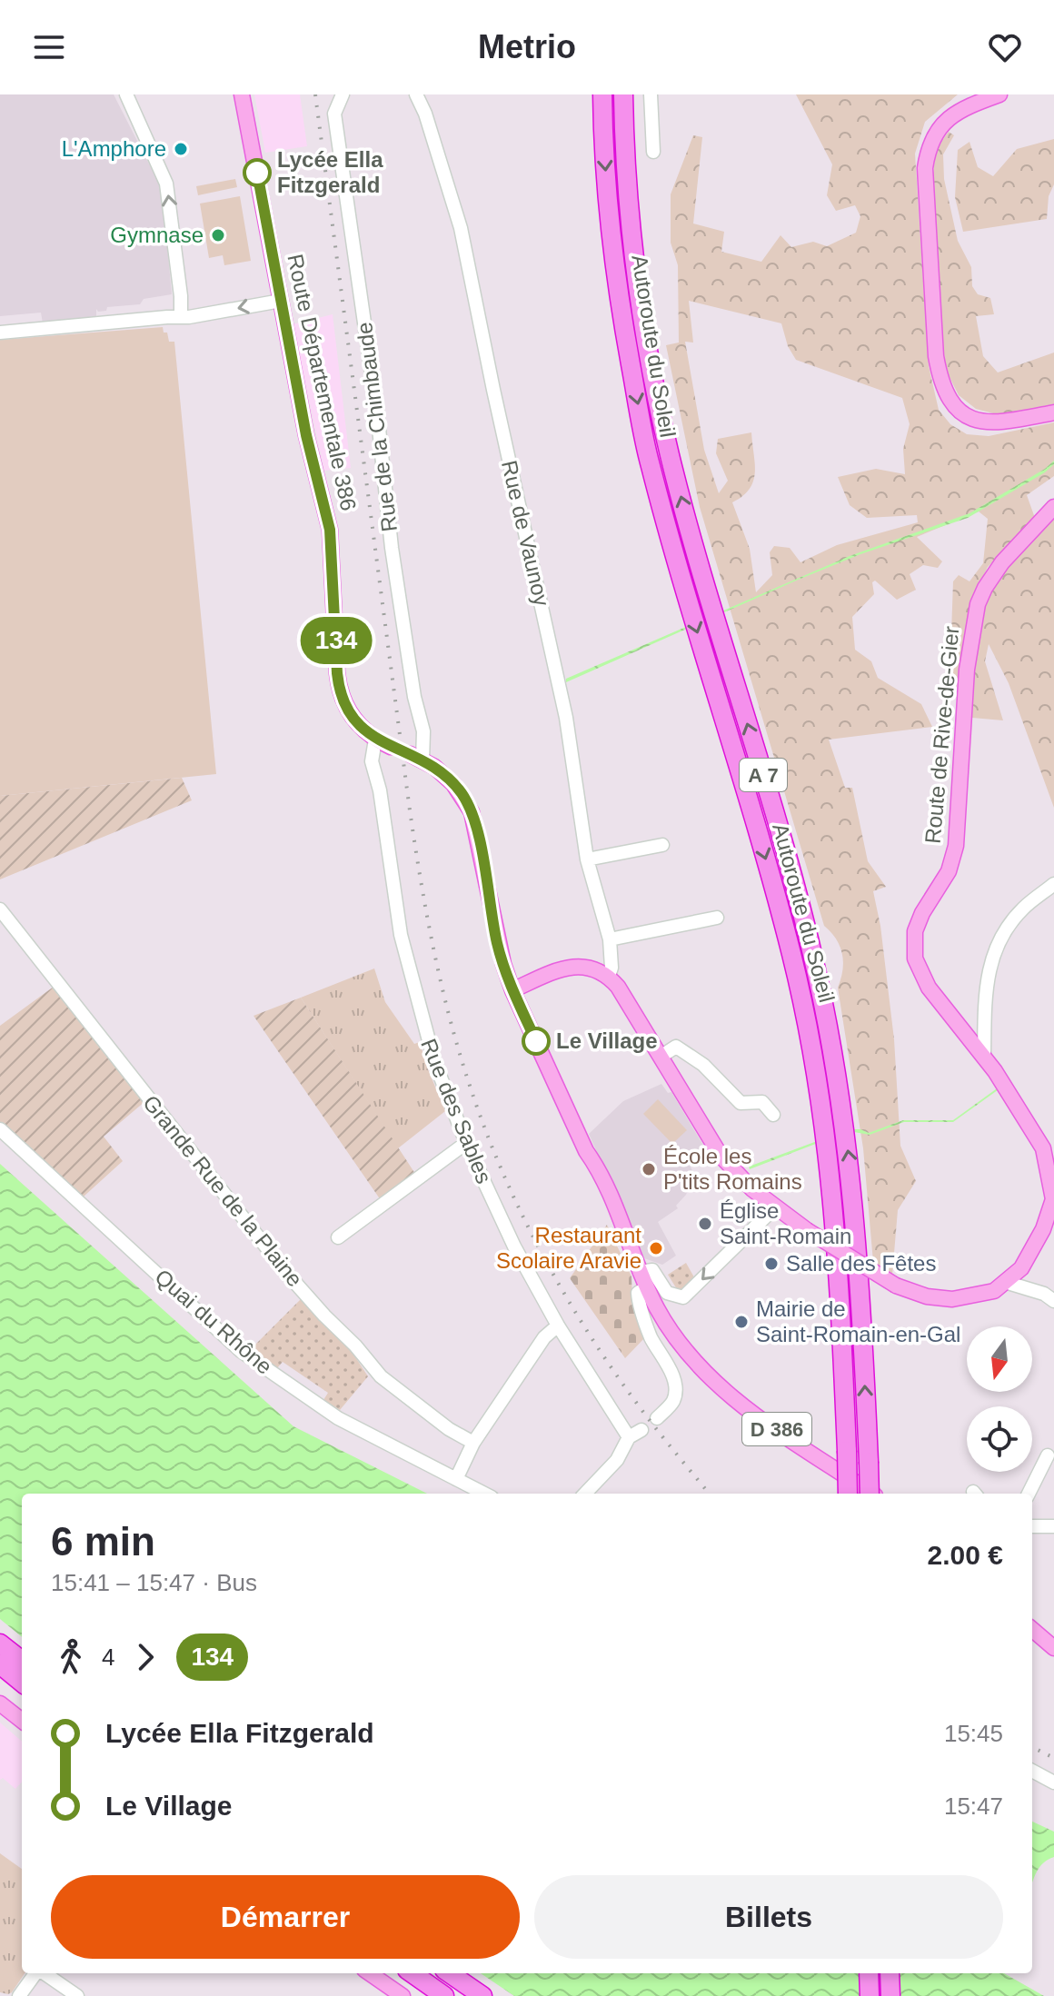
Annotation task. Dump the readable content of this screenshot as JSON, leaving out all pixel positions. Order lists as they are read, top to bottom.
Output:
{
  "streets": {
    "highway": ["Autoroute du Soleil", "A 7"],
    "main road": ["Route Départementale 386", "Route de Rive-de-Gier", "D 386"],
    "street": [
      "Rue de la Chimbaude",
      "Rue de Vaunoy",
      "Rue des Sables",
      "Grande Rue de la Plaine",
      "Quai du Rhône"
    ]
  },
  "crossings": [
    ["Route Départementale 386", "Rue des Sables"],
    ["Rue de la Chimbaude", "D 386"],
    ["Rue de Vaunoy", "Route de Rive-de-Gier"]
  ],
  "places": [
    "L'Amphore",
    "Lycée Ella Fitzgerald",
    "Gymnase",
    "Le Village",
    "École les P'tits Romains",
    "Église Saint-Romain",
    "Restaurant Scolaire Aravie",
    "Salle des Fêtes",
    "Mairie de Saint-Romain-en-Gal"
  ],
  "lines": ["bus line 134"],
  "north": "bottom",
  "page": {
    "header": "Metrio",
    "on_map": "134",
    "heading": ["6 min", "15:41 – 15:47 · Bus", "2.00 €"],
    "legs": ["4", "134"],
    "list": [
      {
        "name": "Lycée Ella Fitzgerald",
        "value": "15:45"
      },
      {
        "name": "Le Village",
        "value": "15:47"
      }
    ],
    "buttons": ["Démarrer", "Billets"]
  }
}
